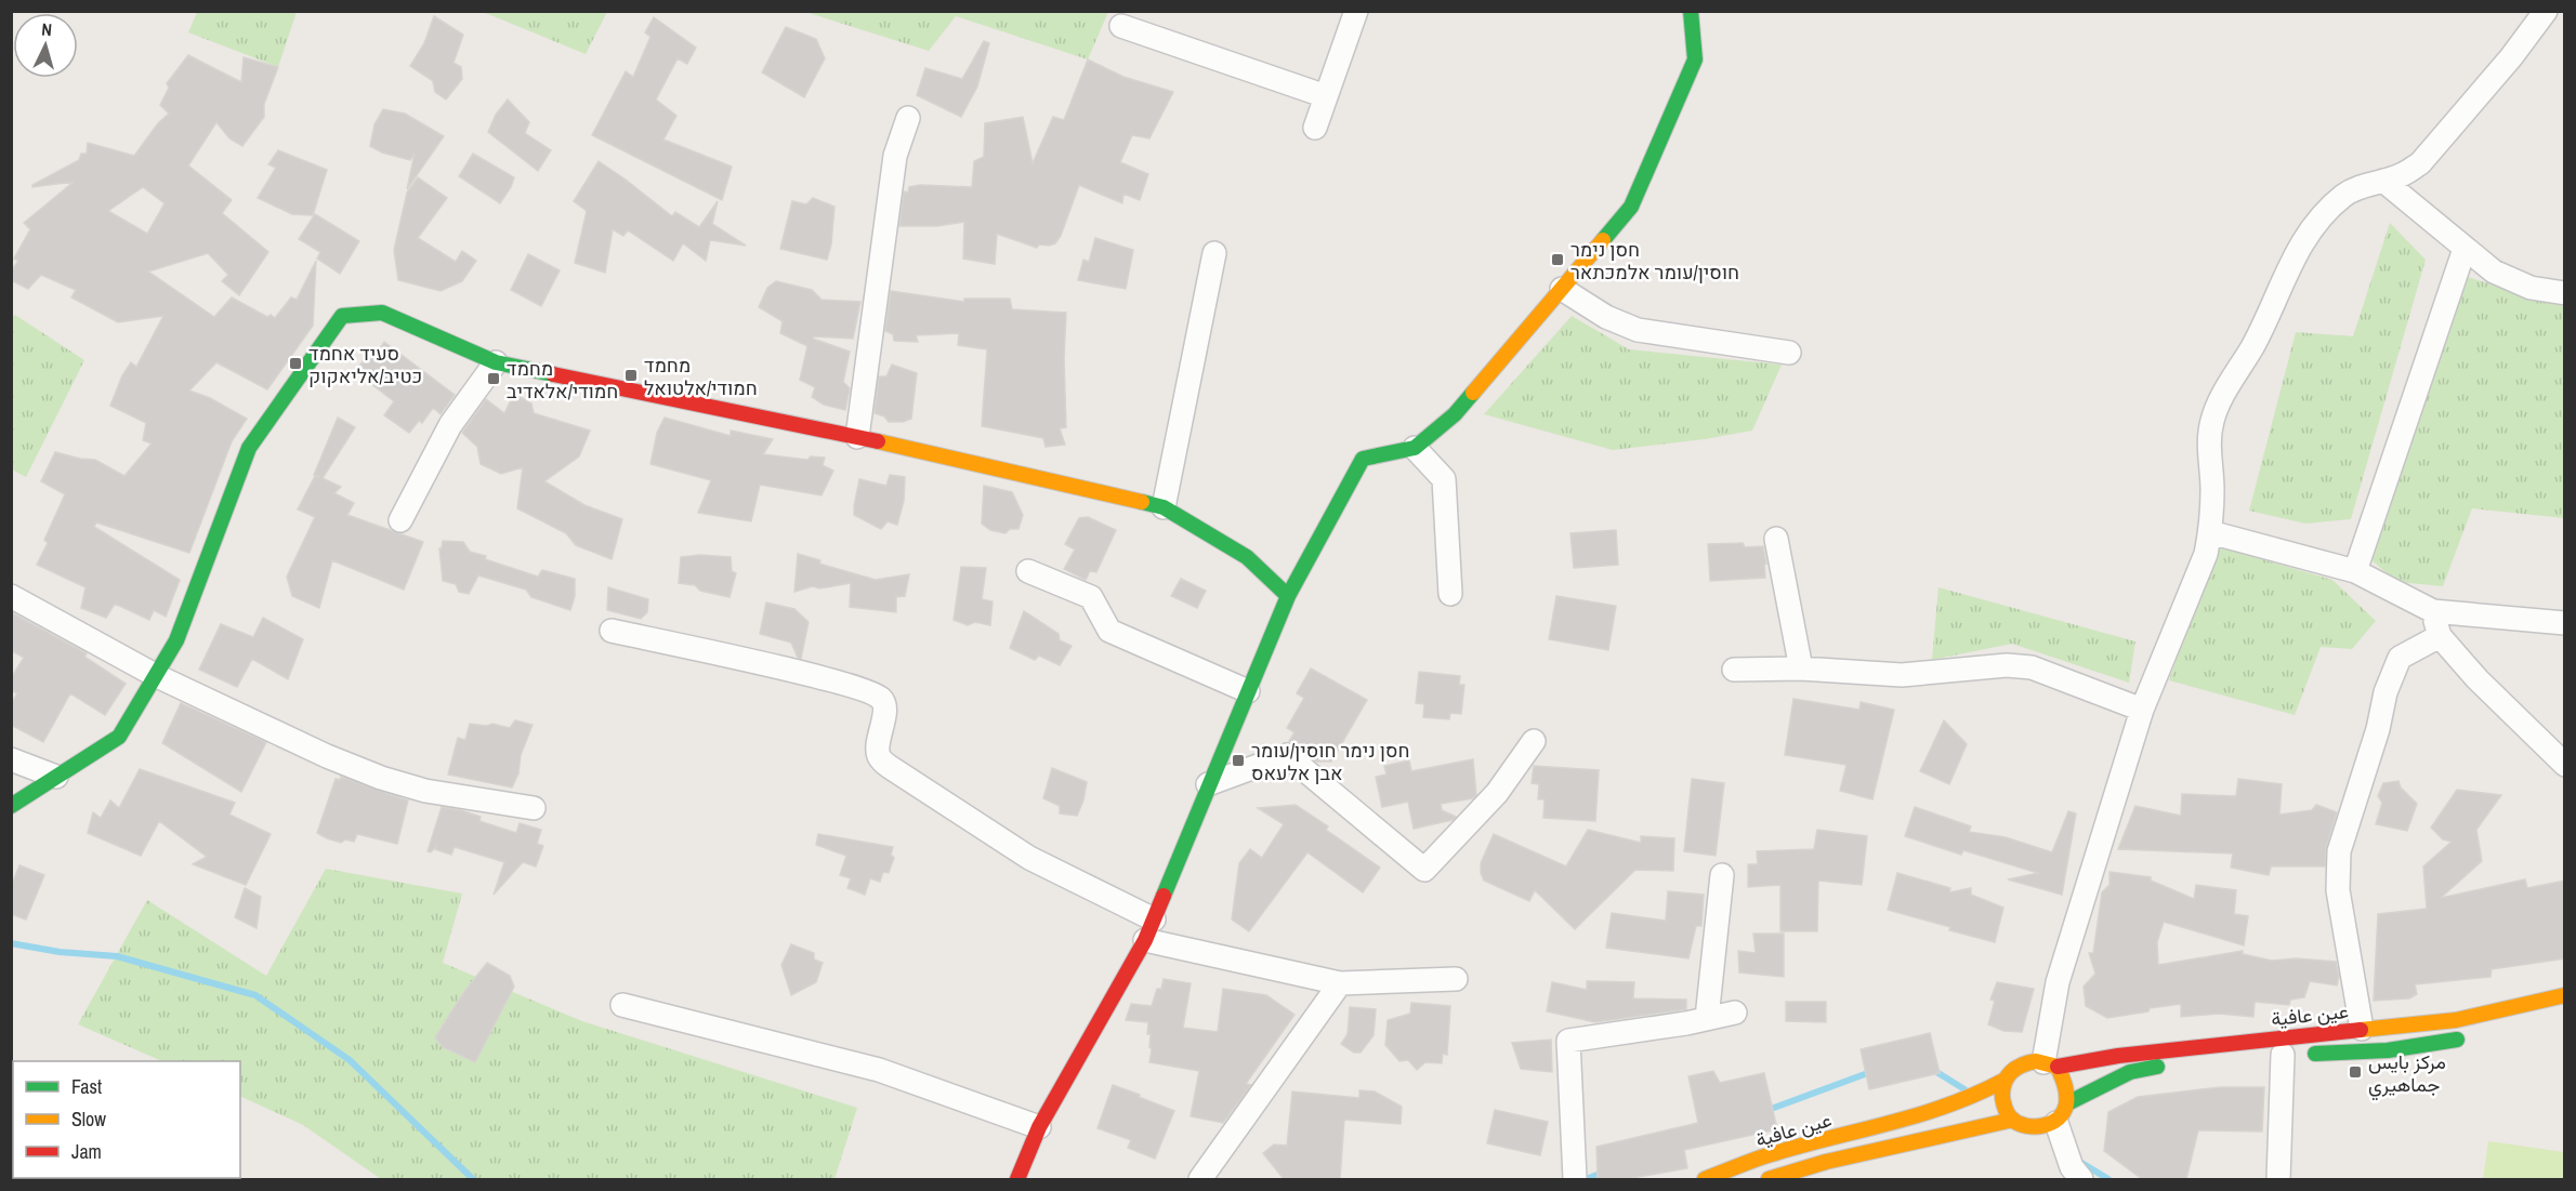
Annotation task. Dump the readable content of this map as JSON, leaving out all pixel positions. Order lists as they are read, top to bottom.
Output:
{
  "streets": {
    "street": ["عين عافية"]
  },
  "places": {
    "transit": [
      "חסן נימר חוסין/עומר אלמכתאר",
      "סעיד אחמד כטיב/אליאקוק",
      "מחמד חמודי/אלטואל",
      "מחמד חמודי/אלאדיב",
      "חסן נימר חוסין/עומר אבן אלעאס",
      "مركز بايس جماهيري"
    ]
  },
  "legend": ["Fast", "Slow", "Jam"],
  "north": "top"
}
